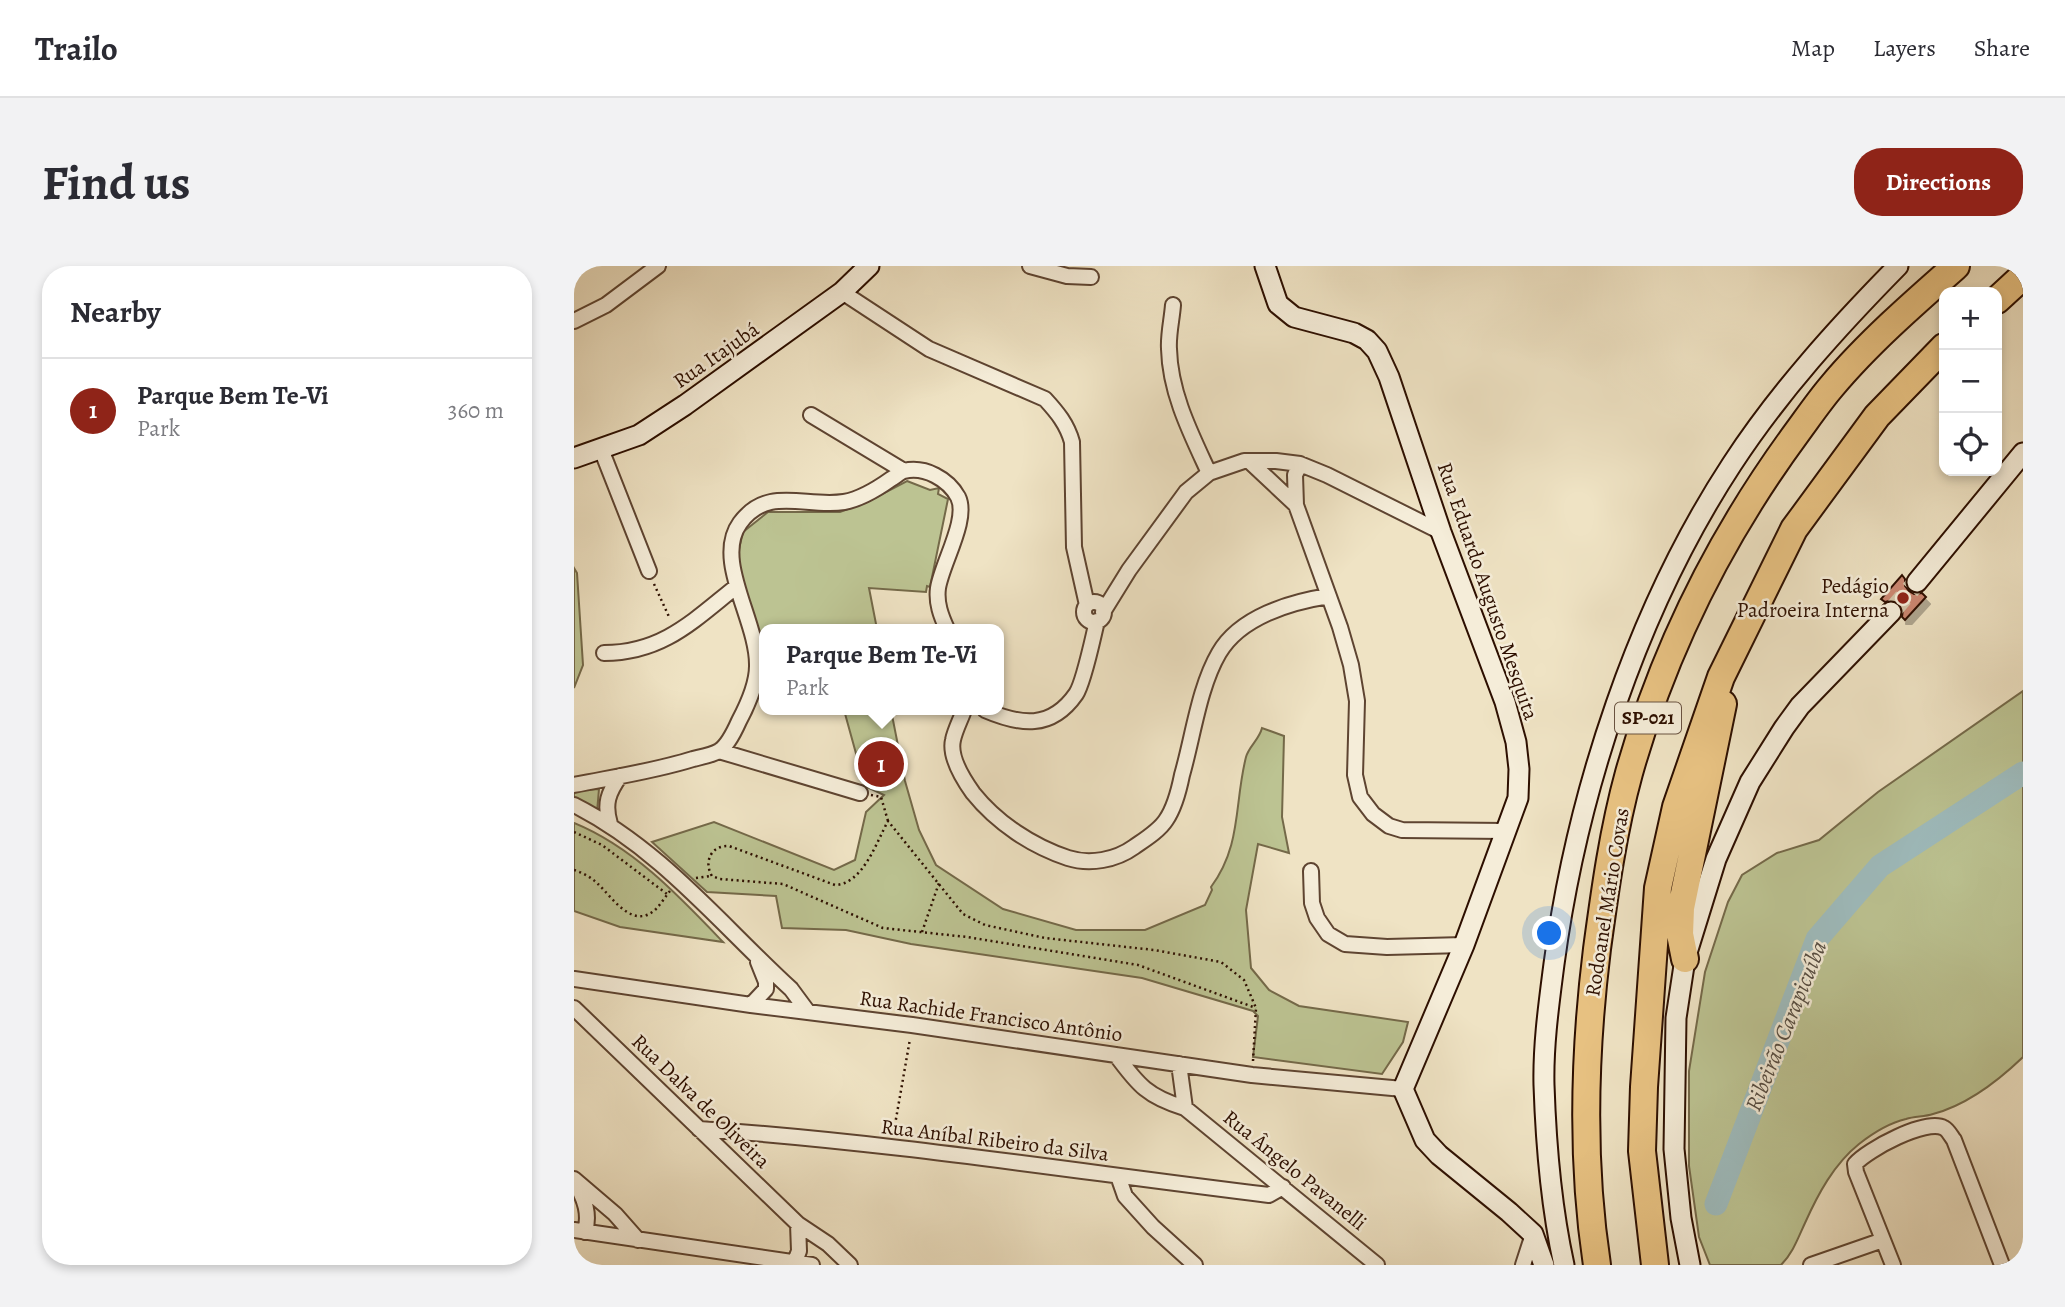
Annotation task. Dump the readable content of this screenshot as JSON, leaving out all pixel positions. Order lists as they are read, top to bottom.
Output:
{
  "streets": {
    "highway": ["SP-021", "Rodoanel Mário Covas"],
    "main road": ["Rua Itajubá", "Rua Eduardo Augusto Mesquita"],
    "street": [
      "Rua Rachide Francisco Antônio",
      "Rua Dalva de Oliveira",
      "Rua Aníbal Ribeiro da Silva",
      "Rua Ângelo Pavanelli"
    ]
  },
  "crossings": [
    ["Rua Eduardo Augusto Mesquita", "Rua Rachide Francisco Antônio"],
    ["Rua Rachide Francisco Antônio", "Rua Ângelo Pavanelli"],
    ["Rua Dalva de Oliveira", "Rua Aníbal Ribeiro da Silva"],
    ["Rua Aníbal Ribeiro da Silva", "Rua Ângelo Pavanelli"]
  ],
  "water": ["Ribeirão Carapicuíba"],
  "places": ["Pedágio Padroeira Interna"],
  "page": {
    "header": "Trailo",
    "nav": ["Map", "Layers", "Share"],
    "buttons": "Directions",
    "title": "Find us",
    "heading": "Nearby",
    "map_buttons": ["+", "−"],
    "list": [
      {
        "mark": "1",
        "name": "Parque Bem Te-Vi",
        "note": "Park",
        "value": "360 m"
      }
    ],
    "popup": ["Parque Bem Te-Vi", "Park"],
    "pins": "1"
  }
}
